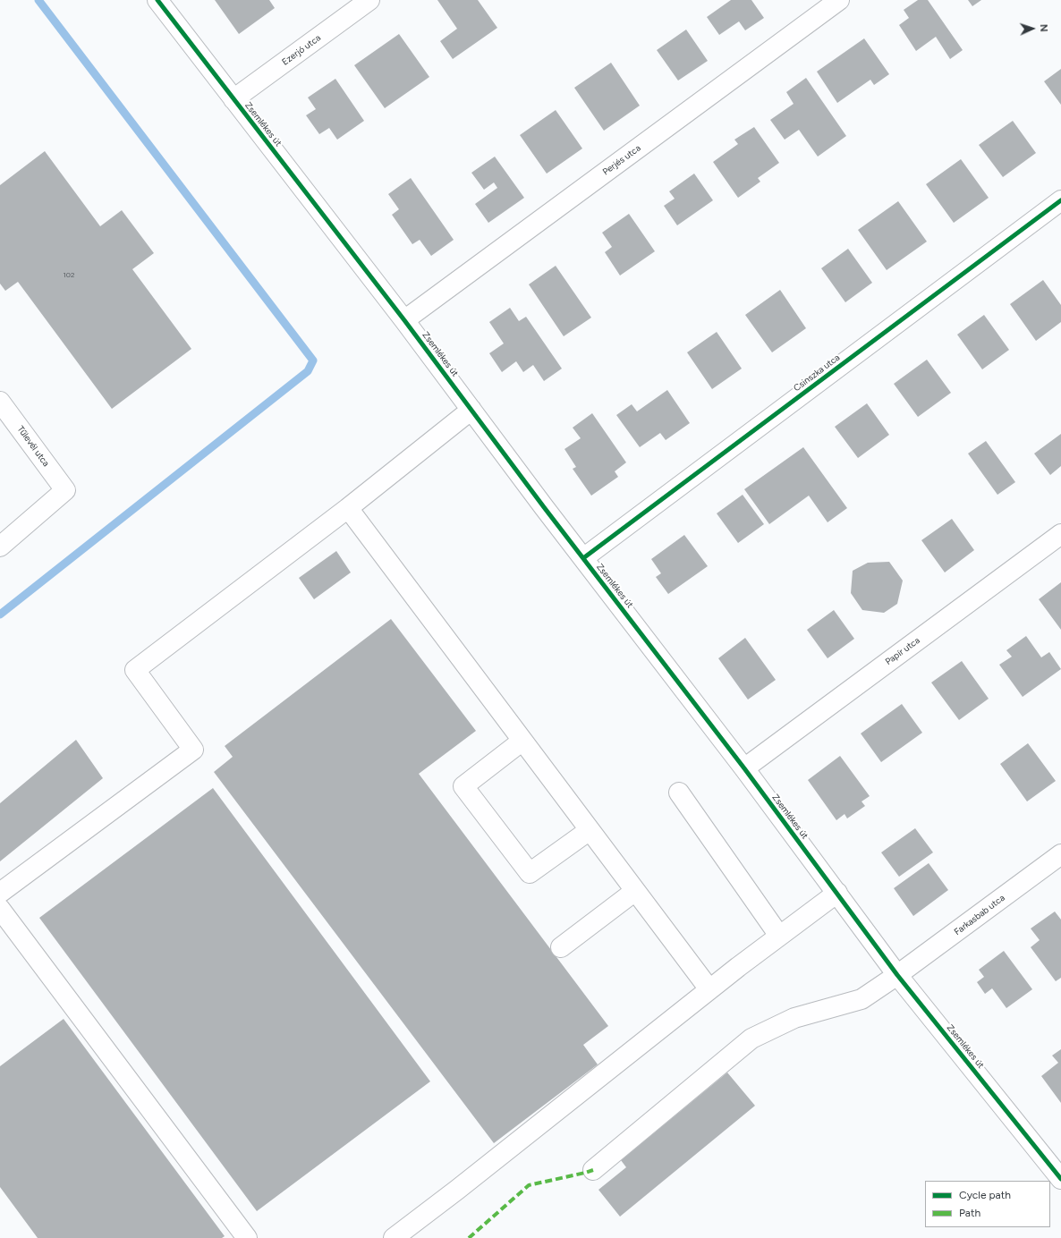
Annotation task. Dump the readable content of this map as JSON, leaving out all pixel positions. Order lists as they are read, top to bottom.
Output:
{
  "streets": {
    "street": [
      "Ezerjó utca",
      "Zsemlékes út",
      "Perjés utca",
      "Csinszka utca",
      "Tűlevél utca",
      "Papír utca",
      "Farkasbab utca"
    ]
  },
  "crossings": [
    ["Ezerjó utca", "Zsemlékes út"],
    ["Zsemlékes út", "Perjés utca"],
    ["Zsemlékes út", "Csinszka utca"],
    ["Zsemlékes út", "Papír utca"],
    ["Zsemlékes út", "Farkasbab utca"]
  ],
  "house_numbers": ["102"],
  "legend": ["Cycle path", "Path"],
  "north": "right"
}
